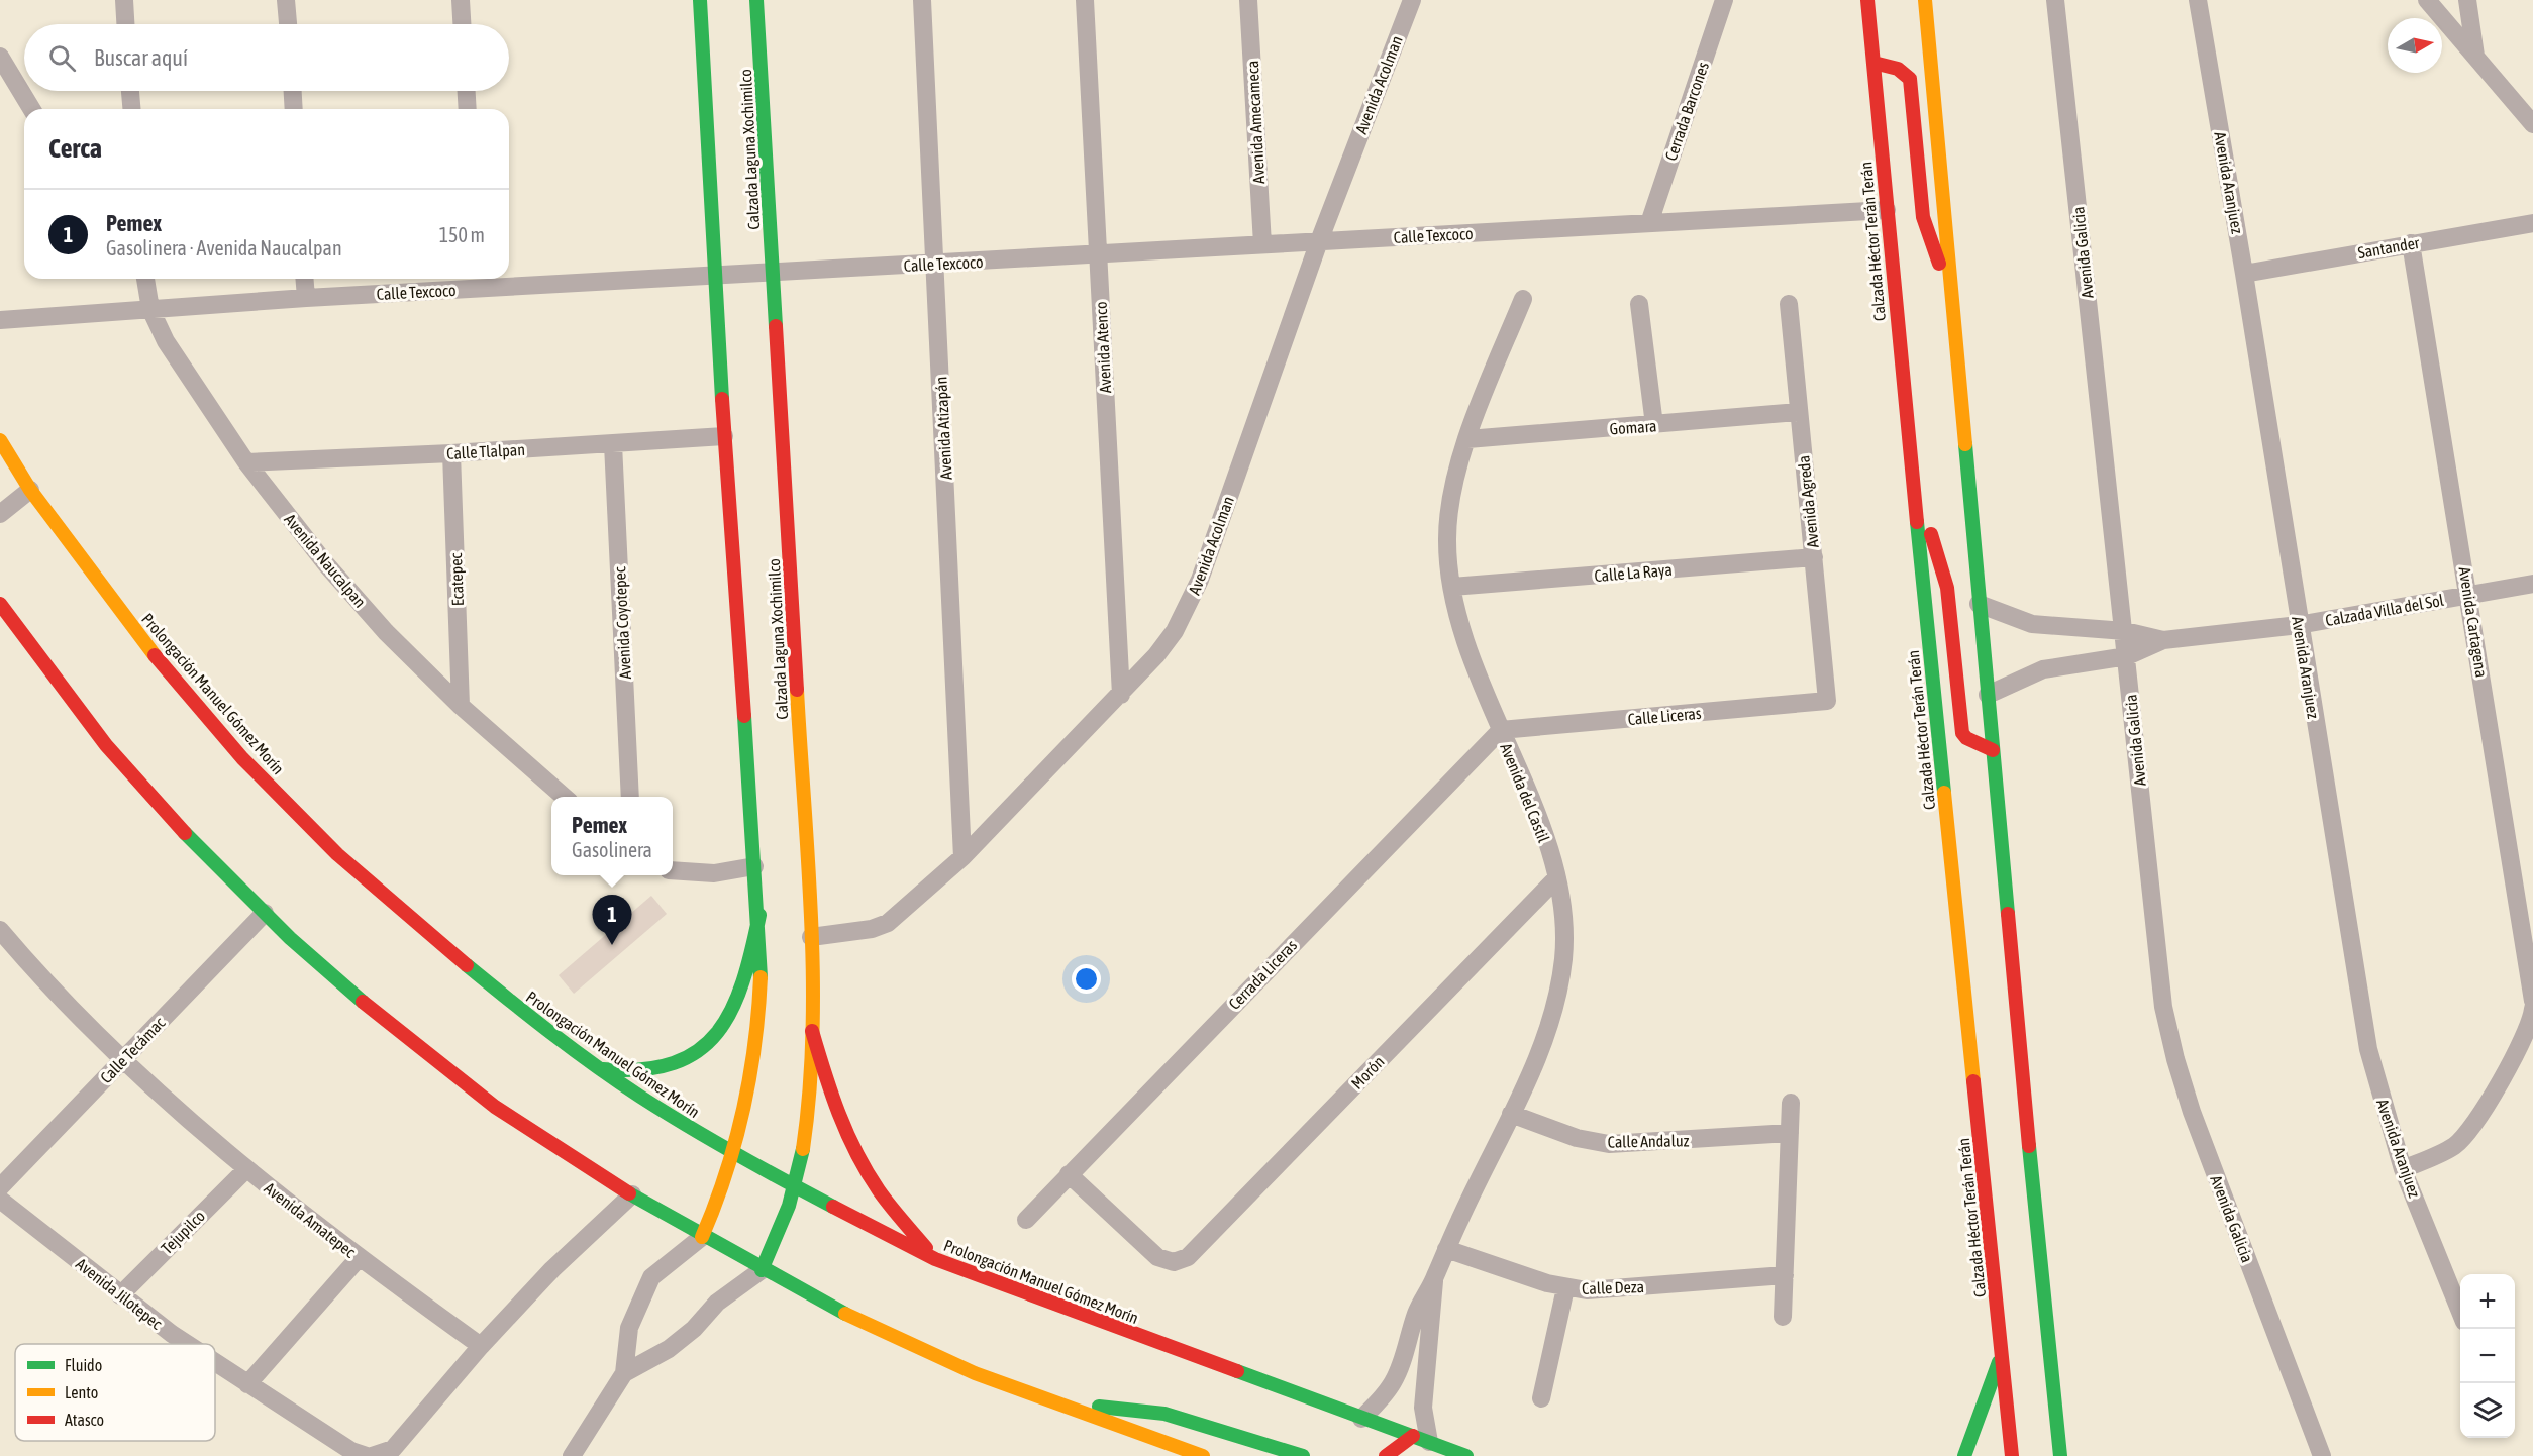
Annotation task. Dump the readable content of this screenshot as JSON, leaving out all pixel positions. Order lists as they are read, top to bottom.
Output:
{
  "streets": {
    "main road": ["Calzada Laguna Xochimilco", "Calzada Héctor Terán Terán", "Prolongación Manuel Gómez Morín"],
    "street": [
      "Avenida Acolman",
      "Cerrada Barcones",
      "Avenida Amecameca",
      "Avenida Aranjuez",
      "Calle Texcoco",
      "Santander",
      "Avenida Galicia",
      "Avenida Atenco",
      "Gomara",
      "Avenida Atizapán",
      "Calle Tlalpan",
      "Avenida Agreda",
      "Avenida Naucalpan",
      "Calle La Raya",
      "Ecatepec",
      "Calzada Villa del Sol",
      "Avenida Cartagena",
      "Avenida Coyotepec",
      "Calle Liceras",
      "Avenida del Castil",
      "Cerrada Liceras",
      "Calle Tecámac",
      "Morón",
      "Calle Andaluz",
      "Avenida Amatepec",
      "Tejupilco",
      "Calle Deza",
      "Avenida Jilotepec"
    ]
  },
  "crossings": [
    ["Avenida Acolman", "Calzada Laguna Xochimilco"],
    ["Avenida Acolman", "Calle Texcoco"],
    ["Avenida Acolman", "Avenida Atenco"],
    ["Avenida Acolman", "Avenida Atizapán"],
    ["Cerrada Barcones", "Calle Texcoco"],
    ["Avenida Amecameca", "Calle Texcoco"],
    ["Calzada Laguna Xochimilco", "Calle Texcoco"],
    ["Calzada Laguna Xochimilco", "Prolongación Manuel Gómez Morín"],
    ["Avenida Aranjuez", "Santander"],
    ["Avenida Aranjuez", "Calzada Villa del Sol"],
    ["Calle Texcoco", "Calzada Héctor Terán Terán"],
    ["Calle Texcoco", "Avenida Atenco"],
    ["Calle Texcoco", "Avenida Atizapán"],
    ["Calle Texcoco", "Avenida Naucalpan"],
    ["Santander", "Avenida Cartagena"],
    ["Avenida Galicia", "Calzada Villa del Sol"],
    ["Gomara", "Avenida Agreda"],
    ["Gomara", "Avenida del Castil"],
    ["Calle Tlalpan", "Avenida Naucalpan"],
    ["Calle Tlalpan", "Ecatepec"],
    ["Calle Tlalpan", "Avenida Coyotepec"],
    ["Avenida Agreda", "Calle La Raya"],
    ["Avenida Agreda", "Calle Liceras"],
    ["Avenida Naucalpan", "Ecatepec"],
    ["Calle La Raya", "Avenida del Castil"],
    ["Calzada Villa del Sol", "Avenida Cartagena"],
    ["Prolongación Manuel Gómez Morín", "Avenida del Castil"],
    ["Calle Liceras", "Avenida del Castil"],
    ["Calle Liceras", "Cerrada Liceras"],
    ["Avenida del Castil", "Cerrada Liceras"],
    ["Avenida del Castil", "Morón"],
    ["Avenida del Castil", "Calle Andaluz"],
    ["Avenida del Castil", "Calle Deza"],
    ["Cerrada Liceras", "Morón"],
    ["Calle Tecámac", "Avenida Amatepec"],
    ["Avenida Amatepec", "Tejupilco"],
    ["Avenida Amatepec", "Avenida Jilotepec"],
    ["Tejupilco", "Avenida Jilotepec"]
  ],
  "legend": ["Fluido", "Lento", "Atasco"],
  "north": "right",
  "page": {
    "search": "Buscar aquí",
    "heading": "Cerca",
    "list": [
      {
        "mark": "1",
        "name": "Pemex",
        "note": "Gasolinera · Avenida Naucalpan",
        "value": "150 m"
      }
    ],
    "popup": ["Pemex", "Gasolinera"],
    "pins": "1",
    "map_buttons": ["+", "−"]
  }
}
